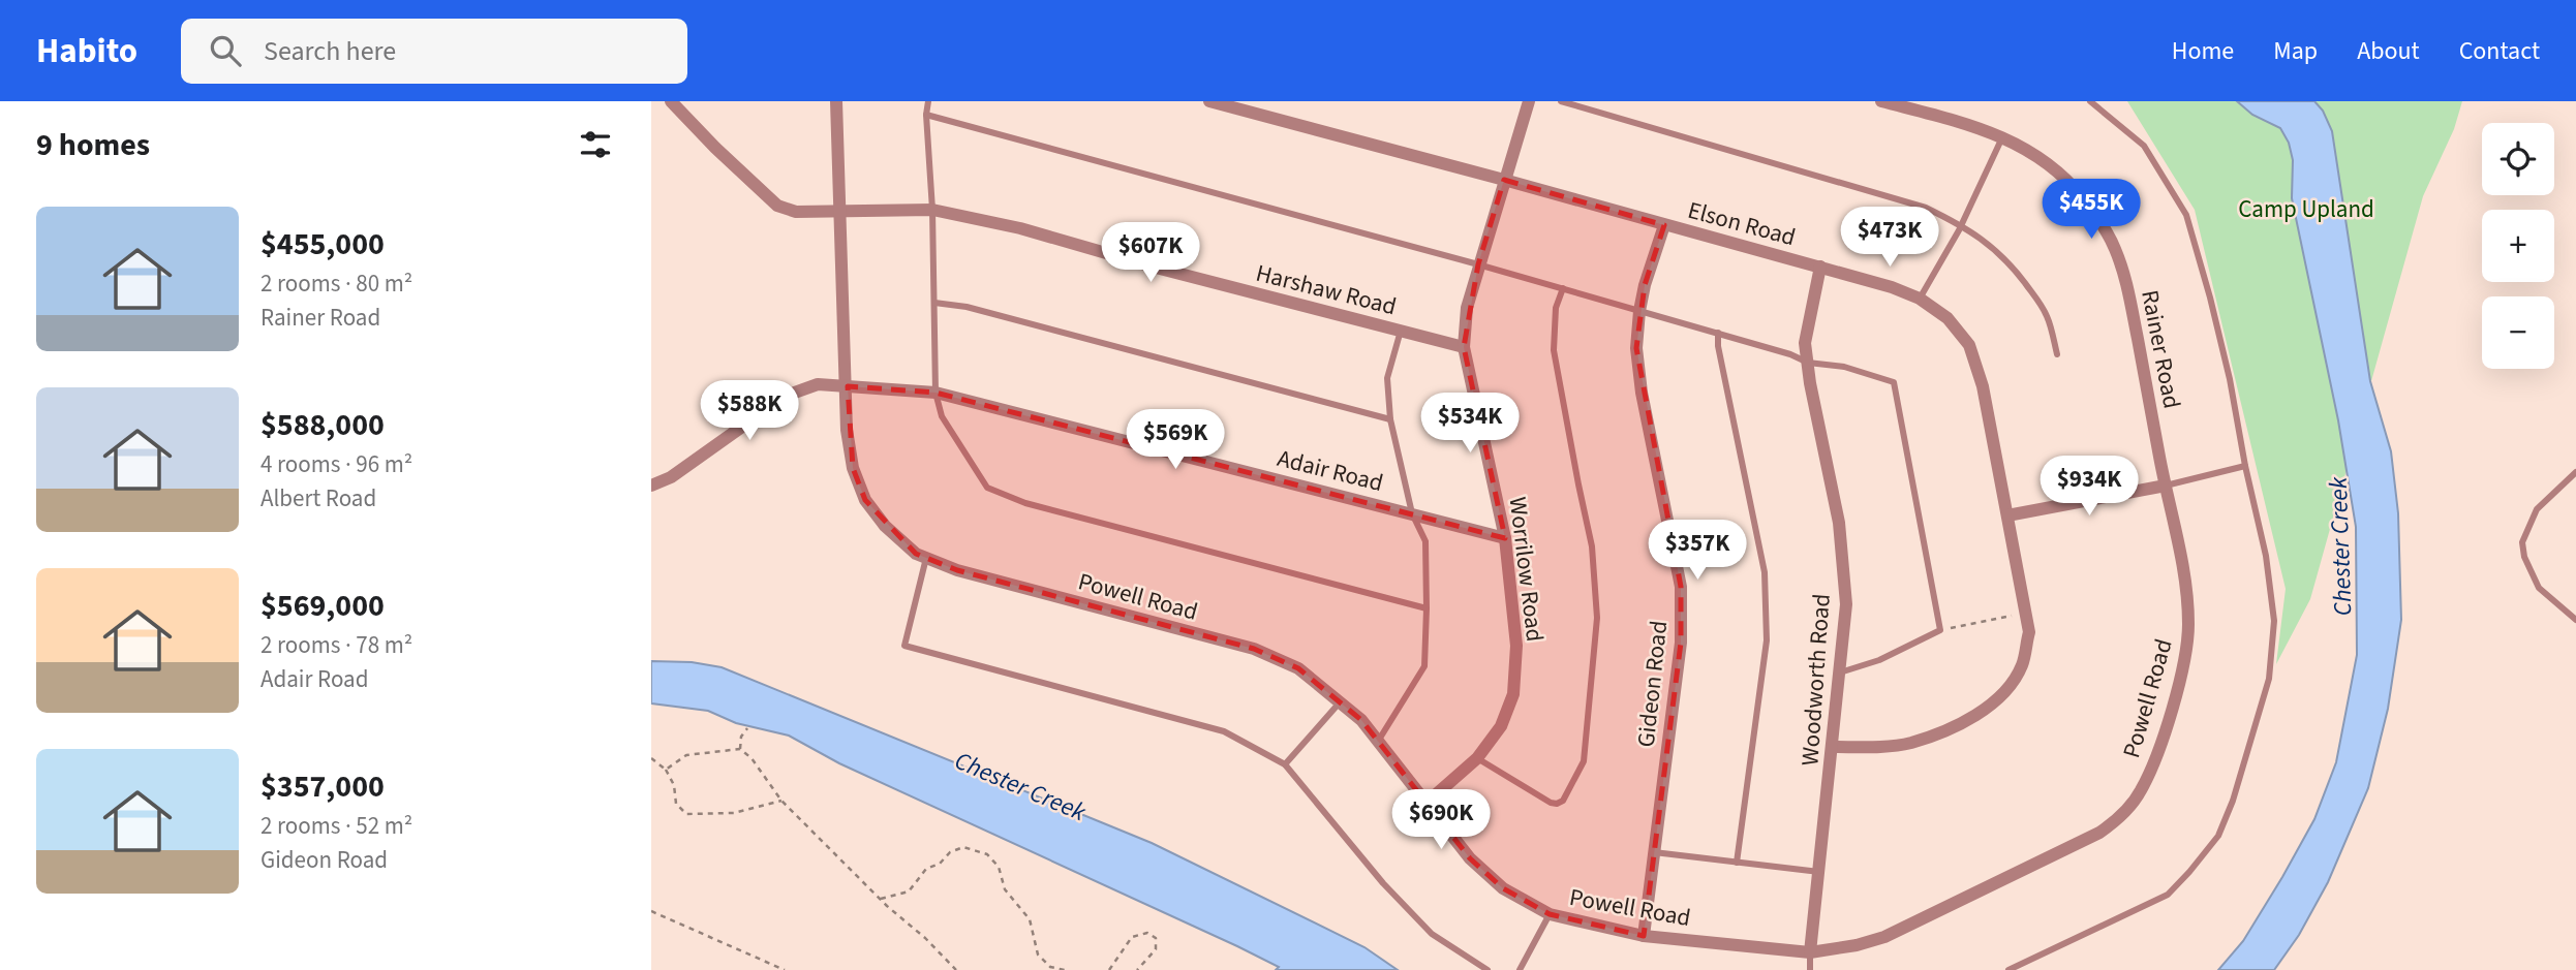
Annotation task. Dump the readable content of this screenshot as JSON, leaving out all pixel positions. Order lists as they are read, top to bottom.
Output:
{
  "streets": {
    "street": [
      "Elson Road",
      "Harshaw Road",
      "Rainer Road",
      "Adair Road",
      "Worrilow Road",
      "Powell Road",
      "Woodworth Road",
      "Gideon Road"
    ]
  },
  "crossings": [
    ["Elson Road", "Worrilow Road"],
    ["Elson Road", "Woodworth Road"],
    ["Elson Road", "Gideon Road"],
    ["Harshaw Road", "Worrilow Road"],
    ["Harshaw Road", "Powell Road"],
    ["Rainer Road", "Powell Road"],
    ["Adair Road", "Worrilow Road"],
    ["Adair Road", "Powell Road"],
    ["Worrilow Road", "Powell Road"],
    ["Powell Road", "Woodworth Road"],
    ["Powell Road", "Gideon Road"]
  ],
  "water": ["Chester Creek"],
  "parks": ["Camp Upland"],
  "page": {
    "header": "Habito",
    "search": "Search here",
    "nav": [
      "Home",
      "Map",
      "About",
      "Contact"
    ],
    "heading": "9 homes",
    "map_buttons": ["+", "−"],
    "price": [
      "$455K",
      "$473K",
      "$607K",
      "$588K",
      "$534K",
      "$569K",
      "$934K",
      "$357K",
      "$690K"
    ],
    "list": [
      {
        "name": "$455,000",
        "note": "2 rooms · 80 m² · Rainer Road"
      },
      {
        "name": "$588,000",
        "note": "4 rooms · 96 m² · Albert Road"
      },
      {
        "name": "$569,000",
        "note": "2 rooms · 78 m² · Adair Road"
      },
      {
        "name": "$357,000",
        "note": "2 rooms · 52 m² · Gideon Road"
      }
    ]
  }
}
